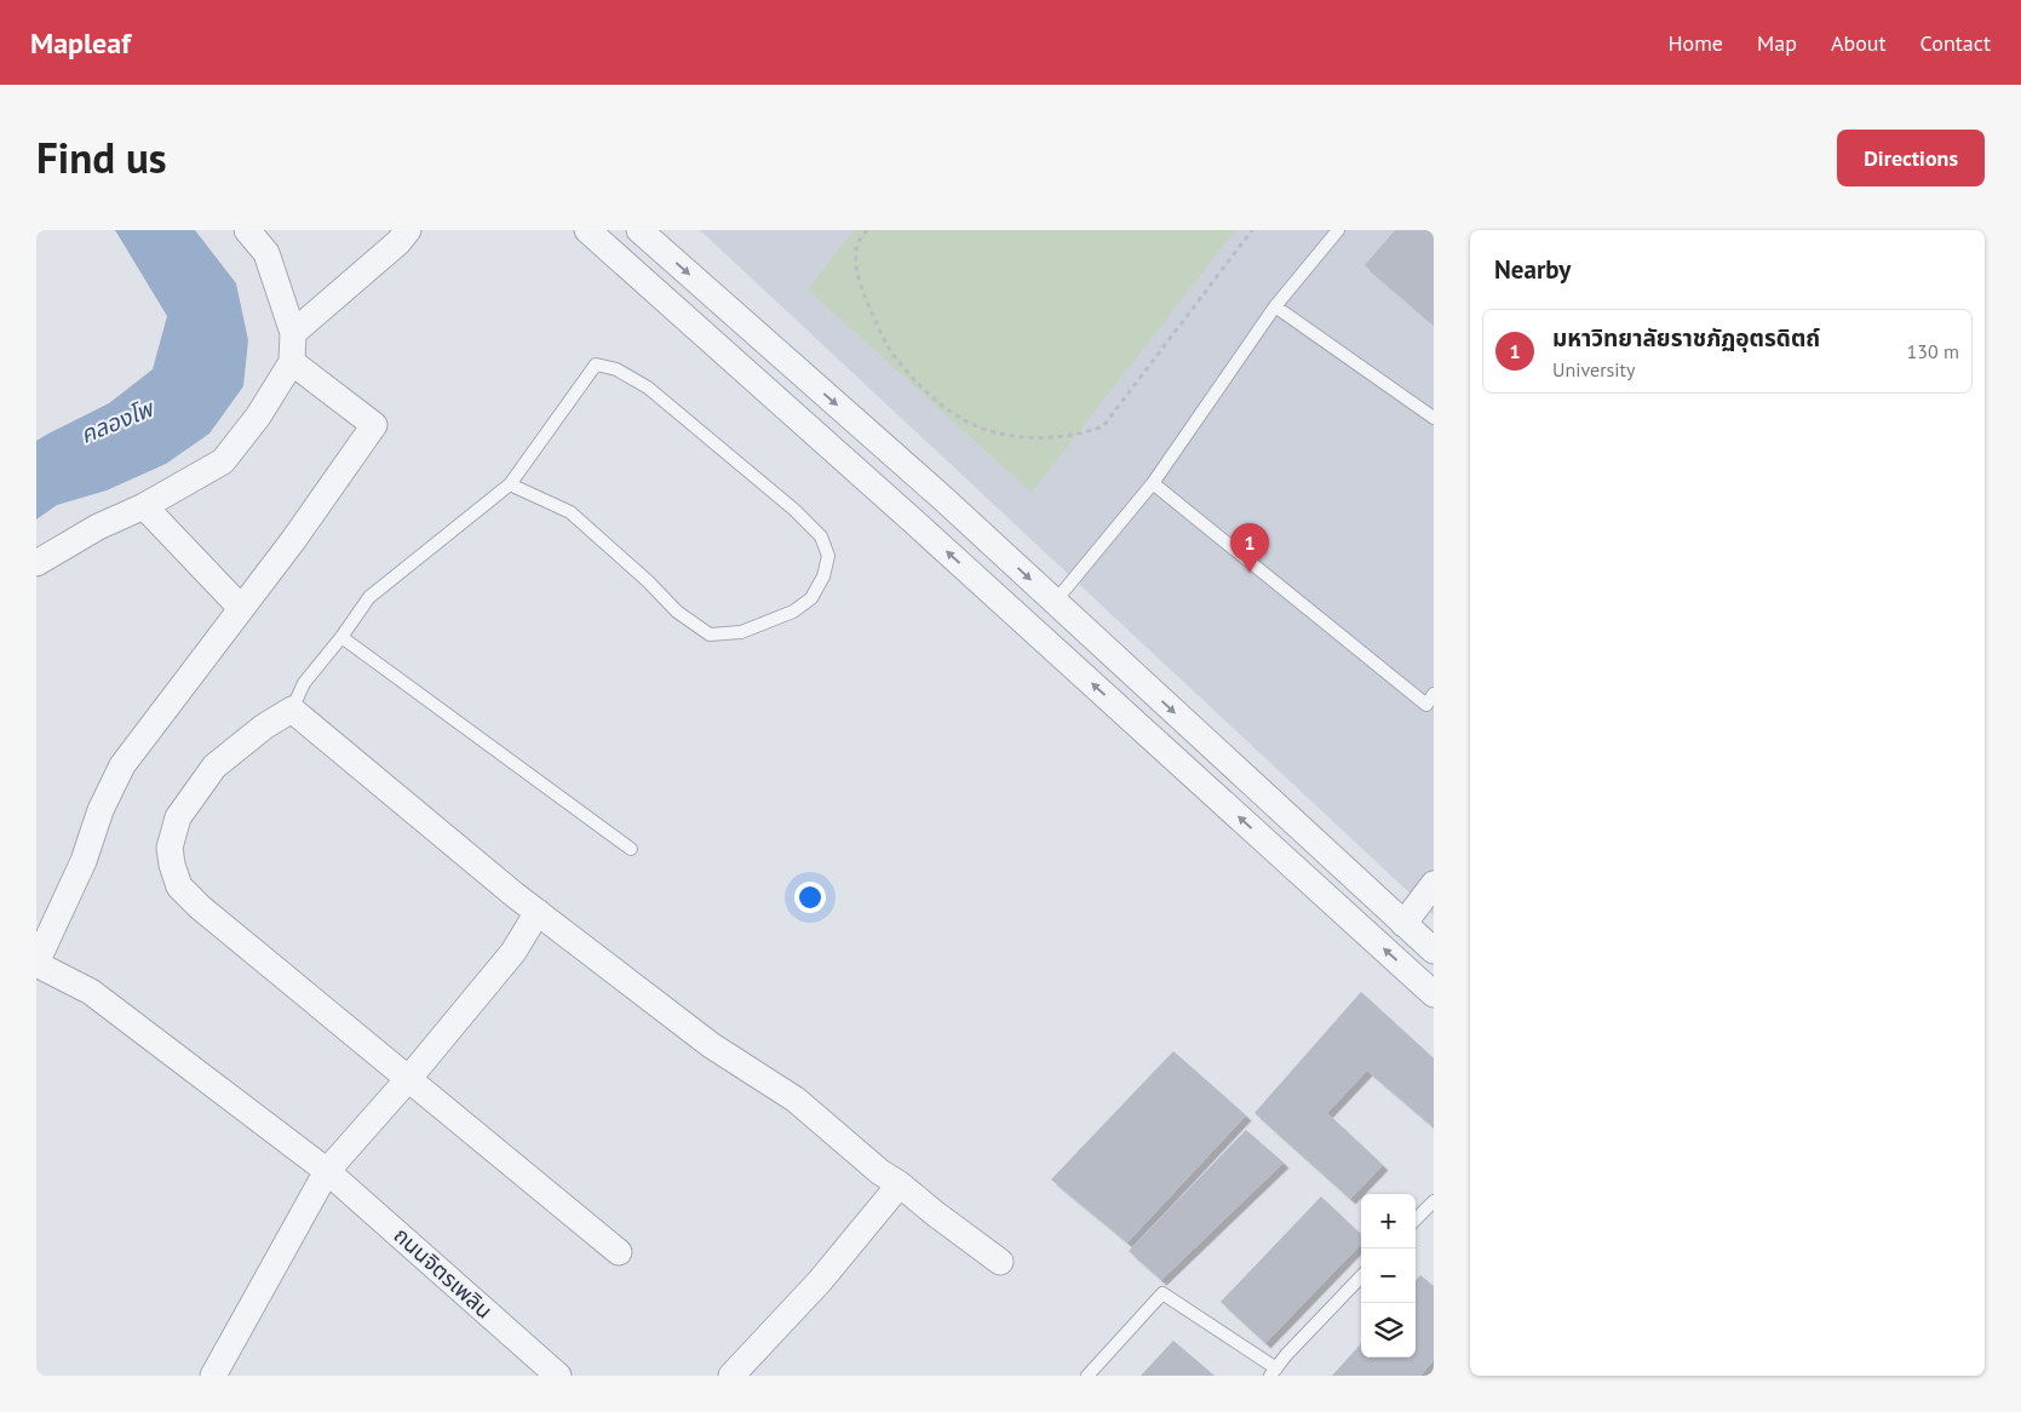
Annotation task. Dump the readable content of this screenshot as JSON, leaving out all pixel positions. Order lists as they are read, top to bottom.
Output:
{
  "streets": {
    "street": ["ถนนจิตรเพลิน"]
  },
  "water": ["คลองโพ"],
  "page": {
    "header": "Mapleaf",
    "nav": [
      "Home",
      "Map",
      "About",
      "Contact"
    ],
    "title": "Find us",
    "buttons": "Directions",
    "heading": "Nearby",
    "list": [
      {
        "mark": "1",
        "name": "มหาวิทยาลัยราชภัฏอุตรดิตถ์",
        "note": "University",
        "value": "130 m"
      }
    ],
    "pins": "1",
    "map_buttons": ["+", "−"]
  }
}
